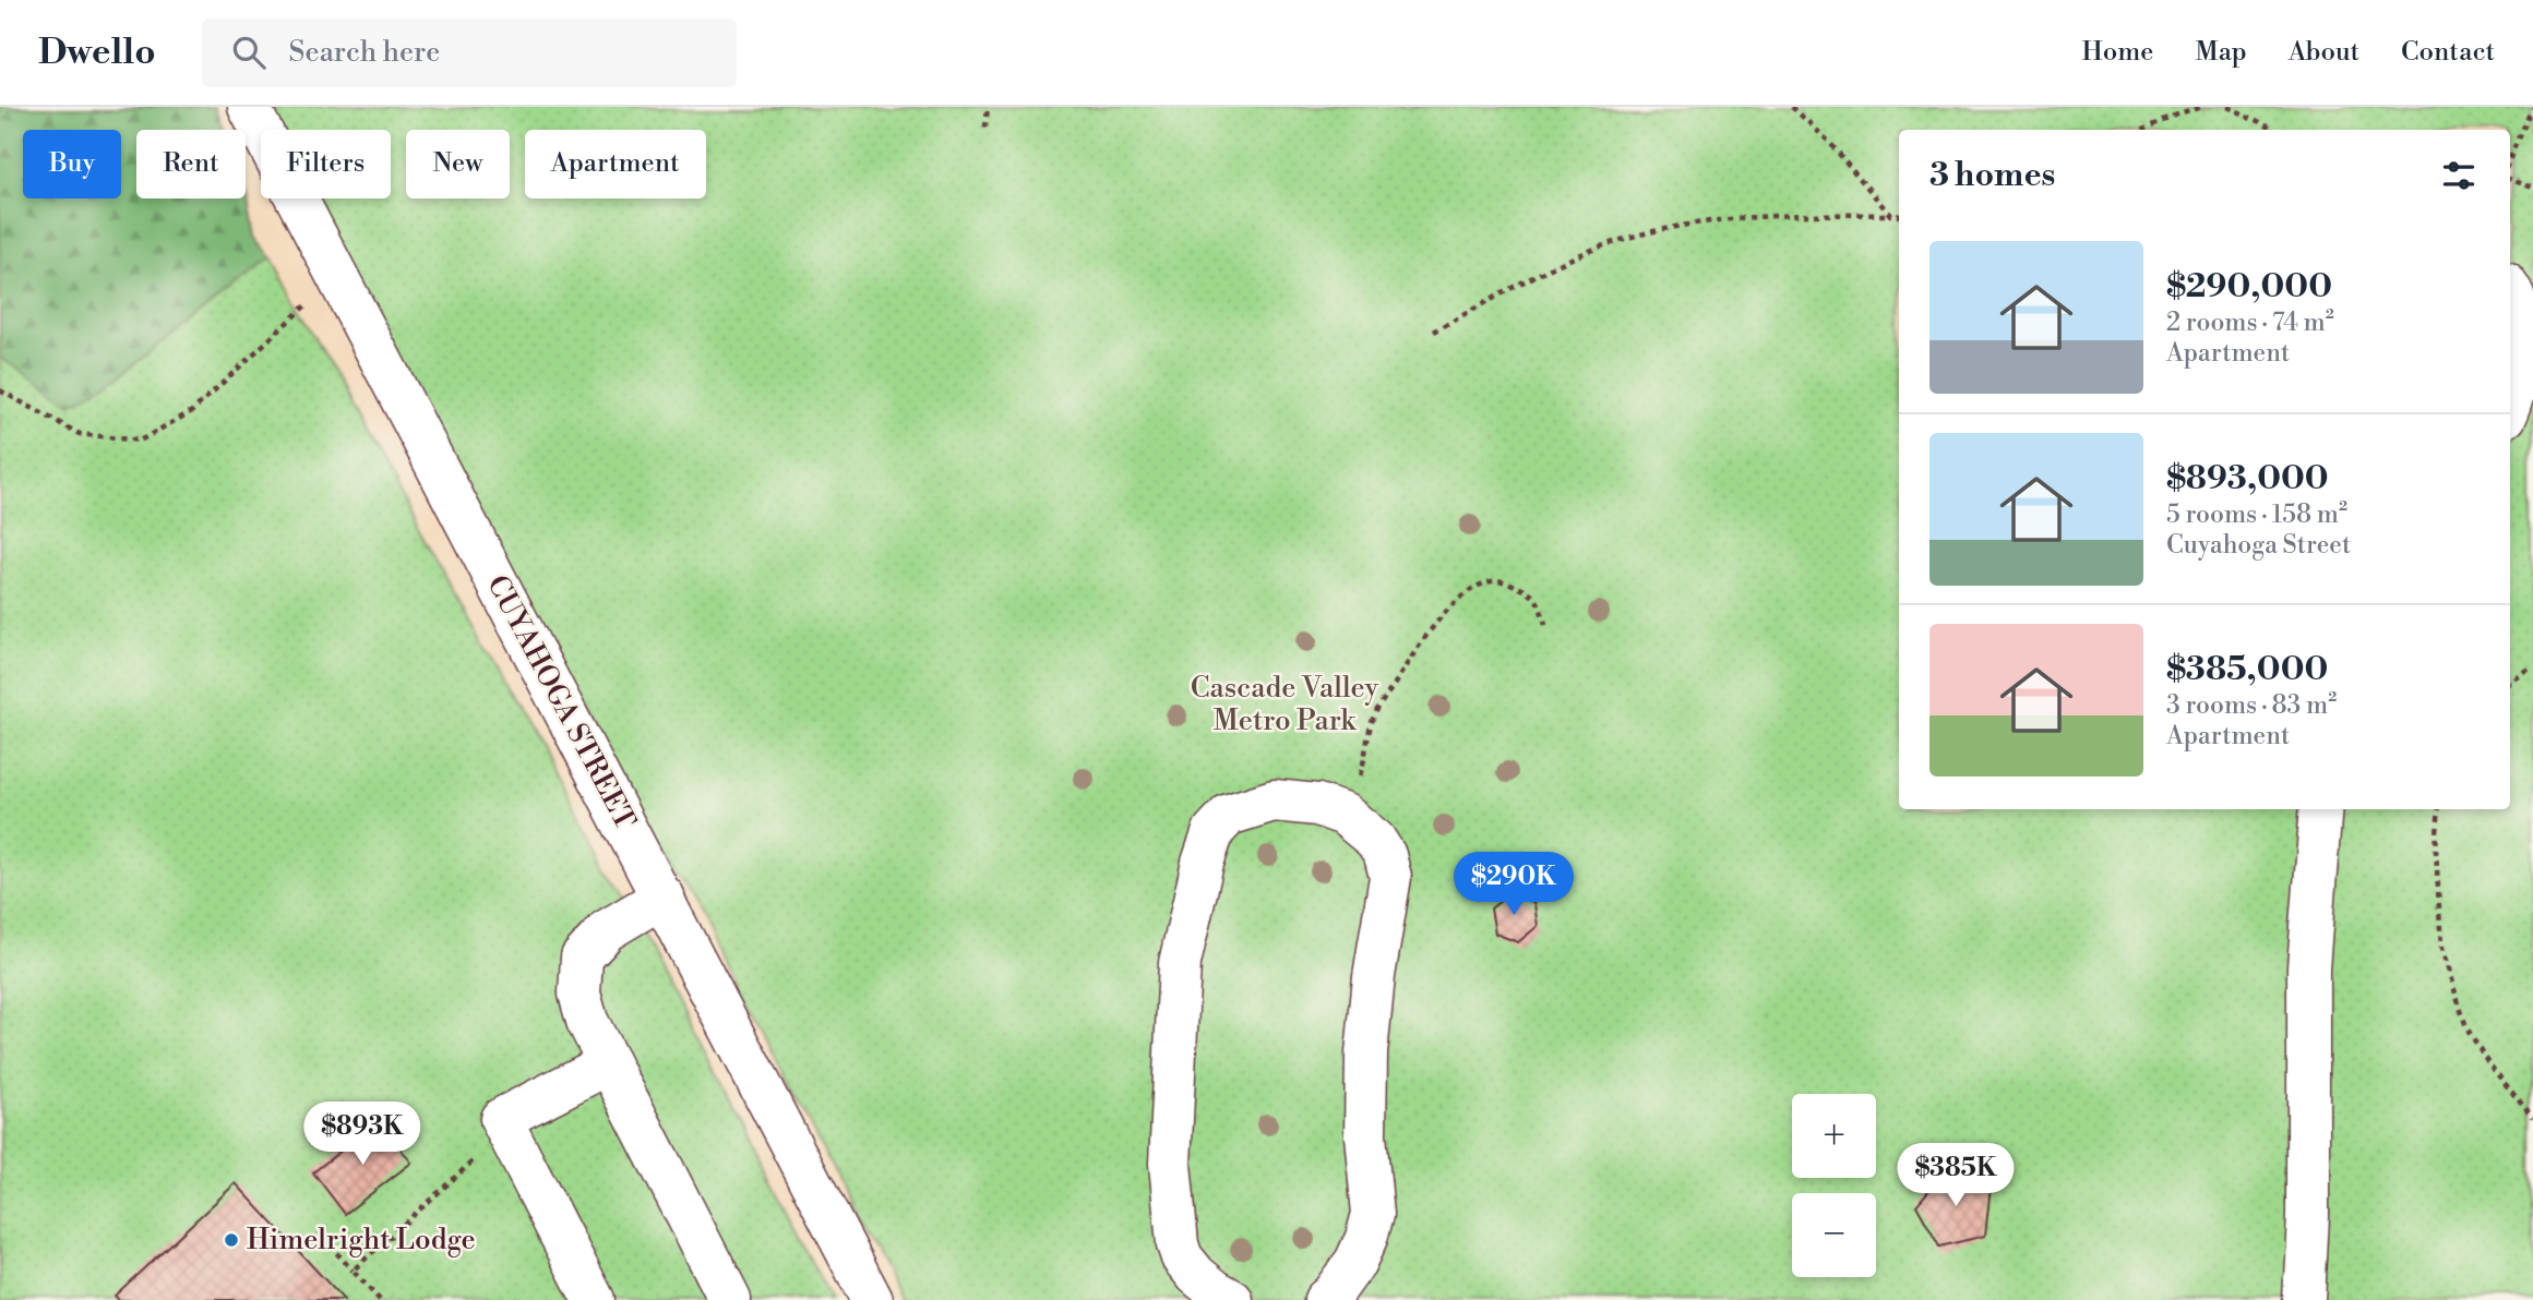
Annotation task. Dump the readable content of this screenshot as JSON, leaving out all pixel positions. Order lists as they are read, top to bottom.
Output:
{
  "streets": {
    "street": ["CUYAHOGA STREET"]
  },
  "parks": ["Cascade Valley Metro Park"],
  "places": ["Himelright Lodge"],
  "page": {
    "header": "Dwello",
    "search": "Search here",
    "nav": [
      "Home",
      "Map",
      "About",
      "Contact"
    ],
    "chip": [
      "Buy",
      "Rent",
      "Filters",
      "New",
      "Apartment"
    ],
    "heading": "3 homes",
    "list": [
      {
        "name": "$290,000",
        "note": "2 rooms · 74 m² · Apartment"
      },
      {
        "name": "$893,000",
        "note": "5 rooms · 158 m² · Cuyahoga Street"
      },
      {
        "name": "$385,000",
        "note": "3 rooms · 83 m² · Apartment"
      }
    ],
    "price": ["$290K", "$893K", "$385K"],
    "map_buttons": ["+", "−"]
  }
}
